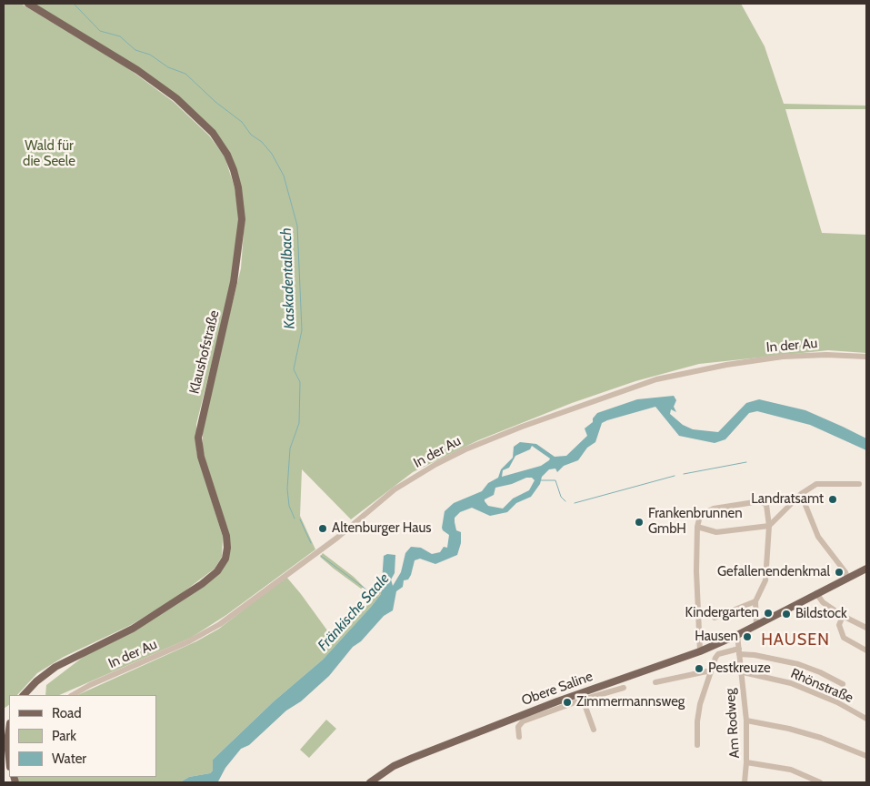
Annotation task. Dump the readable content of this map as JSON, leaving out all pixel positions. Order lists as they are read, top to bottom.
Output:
{
  "streets": {
    "main road": ["Klaushofstraße", "Obere Saline"],
    "street": ["In der Au", "Rhönstraße", "Am Rodweg"]
  },
  "crossings": [
    ["Rhönstraße", "Am Rodweg"],
    ["Obere Saline", "Am Rodweg"]
  ],
  "districts": ["HAUSEN"],
  "water": ["Kaskadentalbach", "Fränkische Saale"],
  "parks": ["Wald für die Seele"],
  "places": [
    "Landratsamt",
    "Frankenbrunnen GmbH",
    "Altenburger Haus",
    "Gefallenendenkmal",
    "Kindergarten",
    "Bildstock",
    "Hausen",
    "Pestkreuze",
    "Zimmermannsweg"
  ],
  "legend": ["Road", "Park", "Water"]
}
